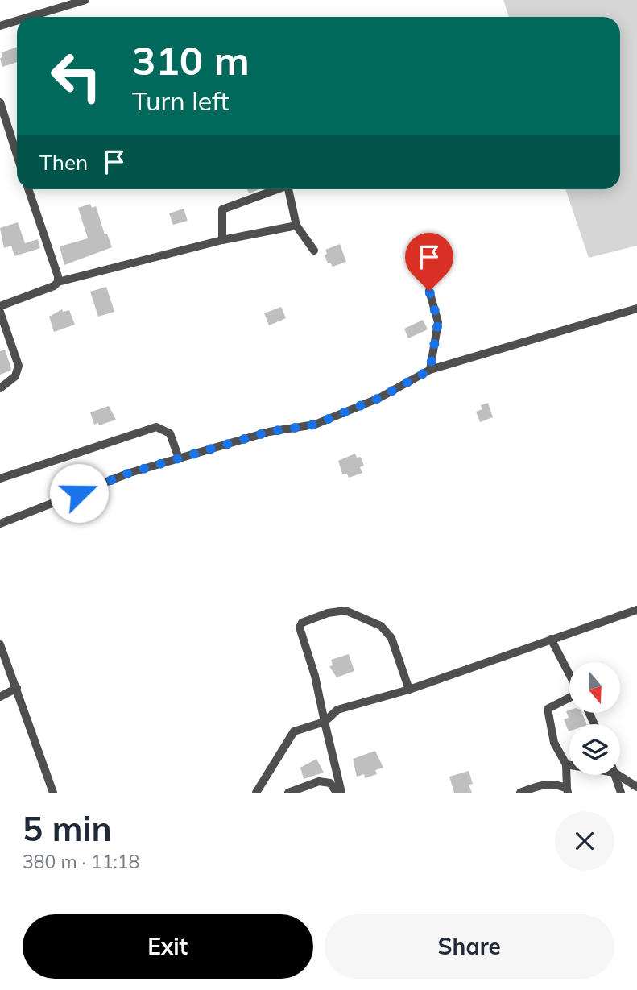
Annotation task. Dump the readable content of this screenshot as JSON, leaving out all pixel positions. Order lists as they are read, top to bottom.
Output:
{
  "north": "bottom",
  "page": {
    "turn": ["310 m", "Turn left"],
    "then": "Then",
    "heading": ["5 min", "380 m · 11:18"],
    "buttons": ["Exit", "Share"]
  }
}
